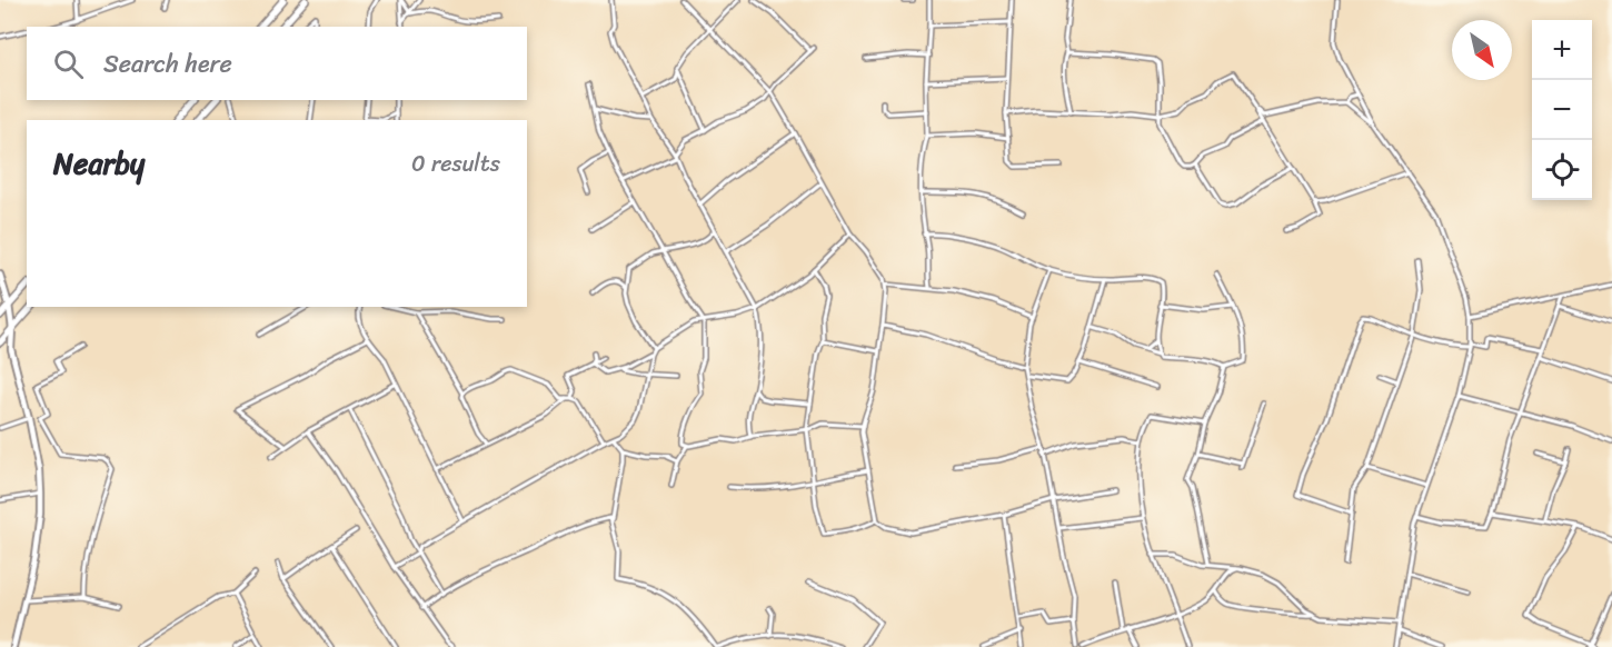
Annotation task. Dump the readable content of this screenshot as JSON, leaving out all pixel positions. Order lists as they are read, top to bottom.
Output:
{
  "north": "bottom right",
  "page": {
    "map_buttons": ["+", "−"],
    "search": "Search here",
    "heading": ["Nearby", "0 results"]
  }
}
